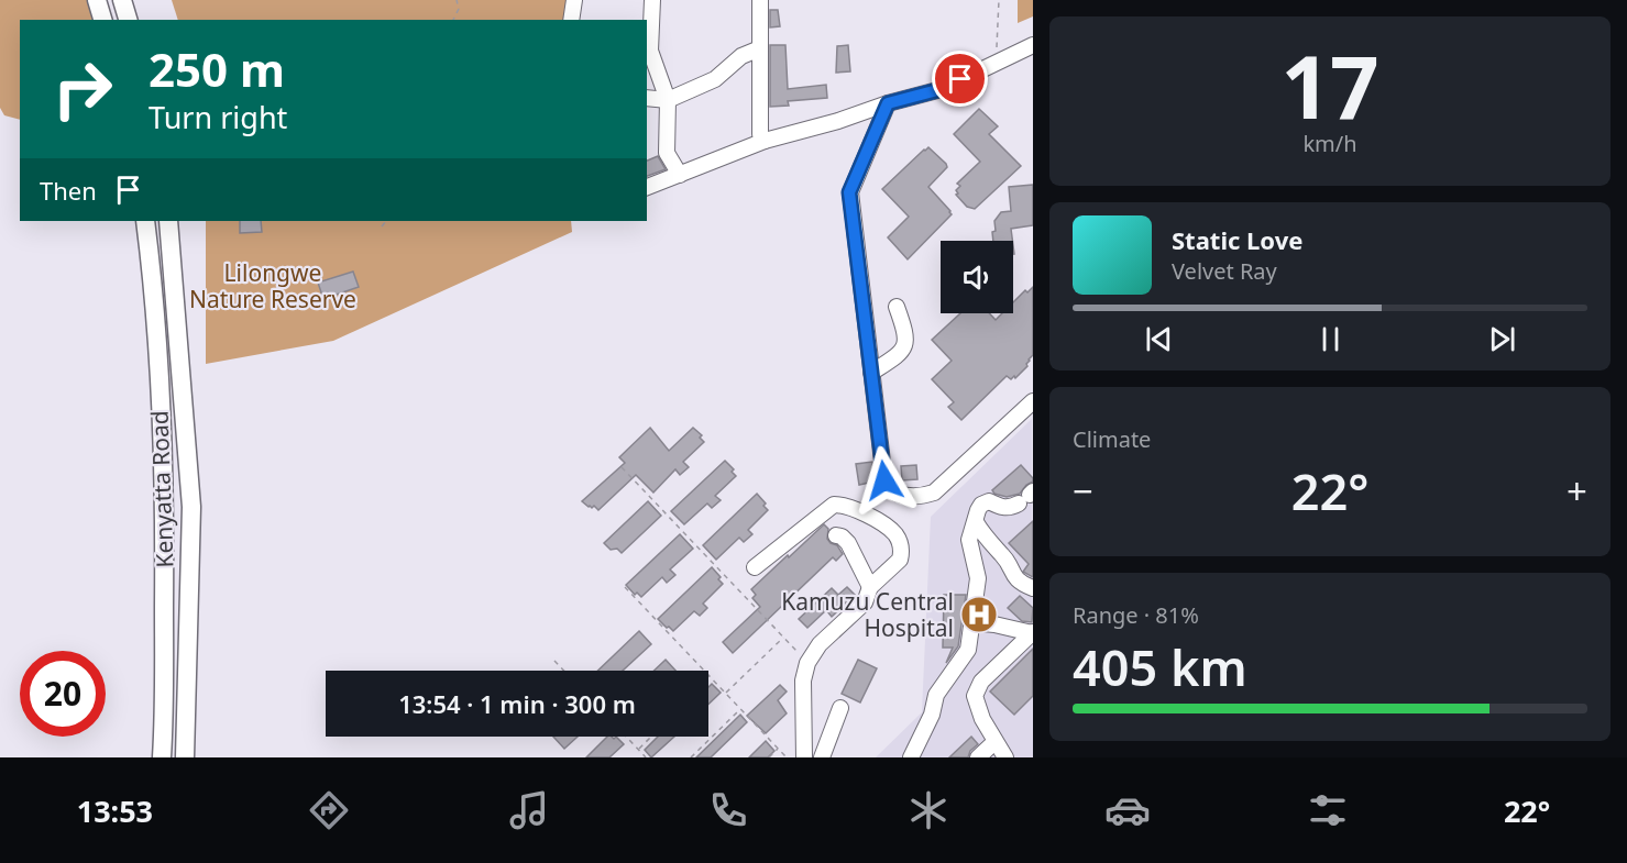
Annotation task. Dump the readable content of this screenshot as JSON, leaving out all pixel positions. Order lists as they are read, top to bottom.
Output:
{
  "streets": {
    "main road": ["Kenyatta Road"]
  },
  "parks": ["Lilongwe Nature Reserve"],
  "places": {
    "hospital": ["Kamuzu Central Hospital"]
  },
  "page": {
    "tile": [
      ["17", "km/h"],
      "Climate",
      ["Range · 81%", "405 km"]
    ],
    "turn": ["250 m", "Turn right"],
    "then": "Then",
    "song": ["Static Love", "Velvet Ray"],
    "heat": ["−", "22°", "+"],
    "limit": "20",
    "trip": "13:54 · 1 min · 300 m",
    "tabs": ["13:53", "22°"]
  }
}
